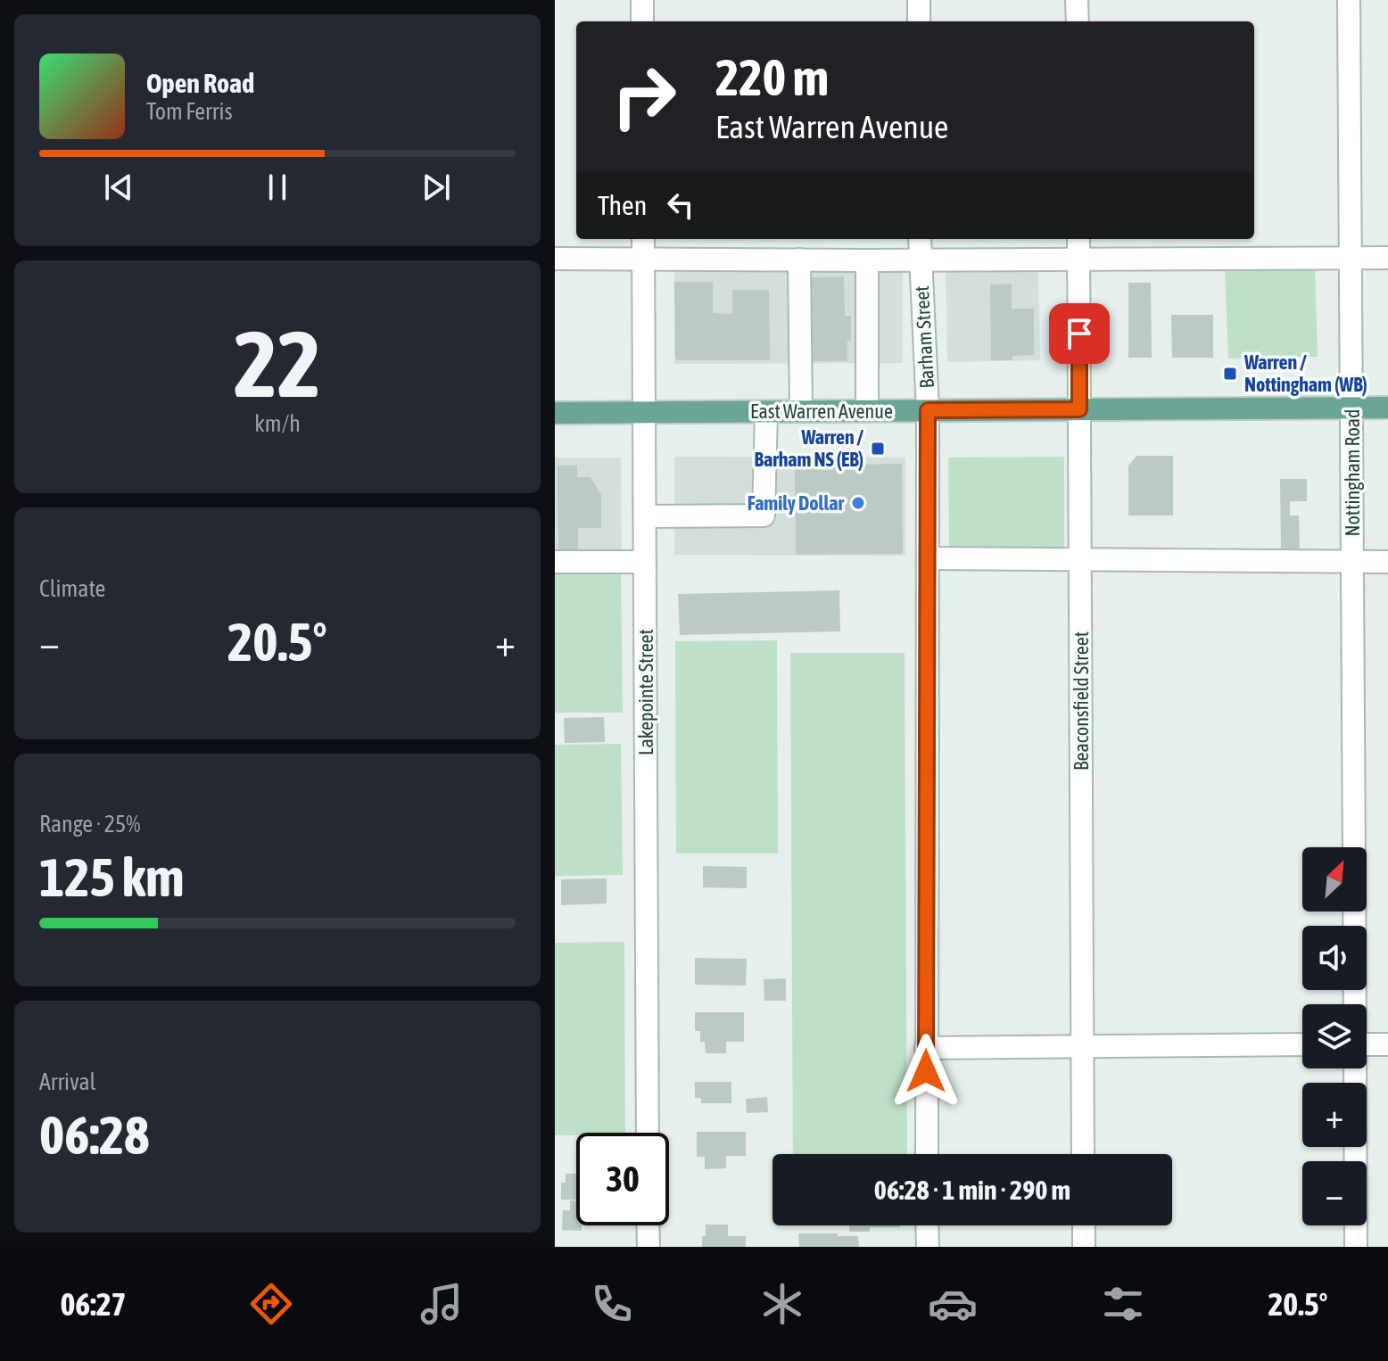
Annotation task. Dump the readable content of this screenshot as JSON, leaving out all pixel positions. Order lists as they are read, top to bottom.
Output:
{
  "streets": {
    "main road": ["East Warren Avenue"],
    "street": [
      "Barham Street",
      "Nottingham Road",
      "Lakepointe Street",
      "Beaconsfield Street"
    ]
  },
  "crossings": [
    ["Barham Street", "East Warren Avenue"],
    ["East Warren Avenue", "Nottingham Road"],
    ["East Warren Avenue", "Lakepointe Street"],
    ["East Warren Avenue", "Beaconsfield Street"]
  ],
  "places": {
    "transit": ["Warren / Nottingham (WB)", "Warren / Barham NS (EB)"],
    "other": ["Family Dollar"]
  },
  "north": "top right",
  "page": {
    "turn": ["220 m", "East Warren Avenue"],
    "song": ["Open Road", "Tom Ferris"],
    "then": "Then",
    "tile": [
      ["22", "km/h"],
      "Climate",
      ["Range · 25%", "125 km"],
      ["Arrival", "06:28"]
    ],
    "heat": ["−", "20.5°", "+"],
    "map_buttons": ["+", "−"],
    "limit": "30",
    "trip": "06:28 · 1 min · 290 m",
    "tabs": ["06:27", "20.5°"]
  }
}
